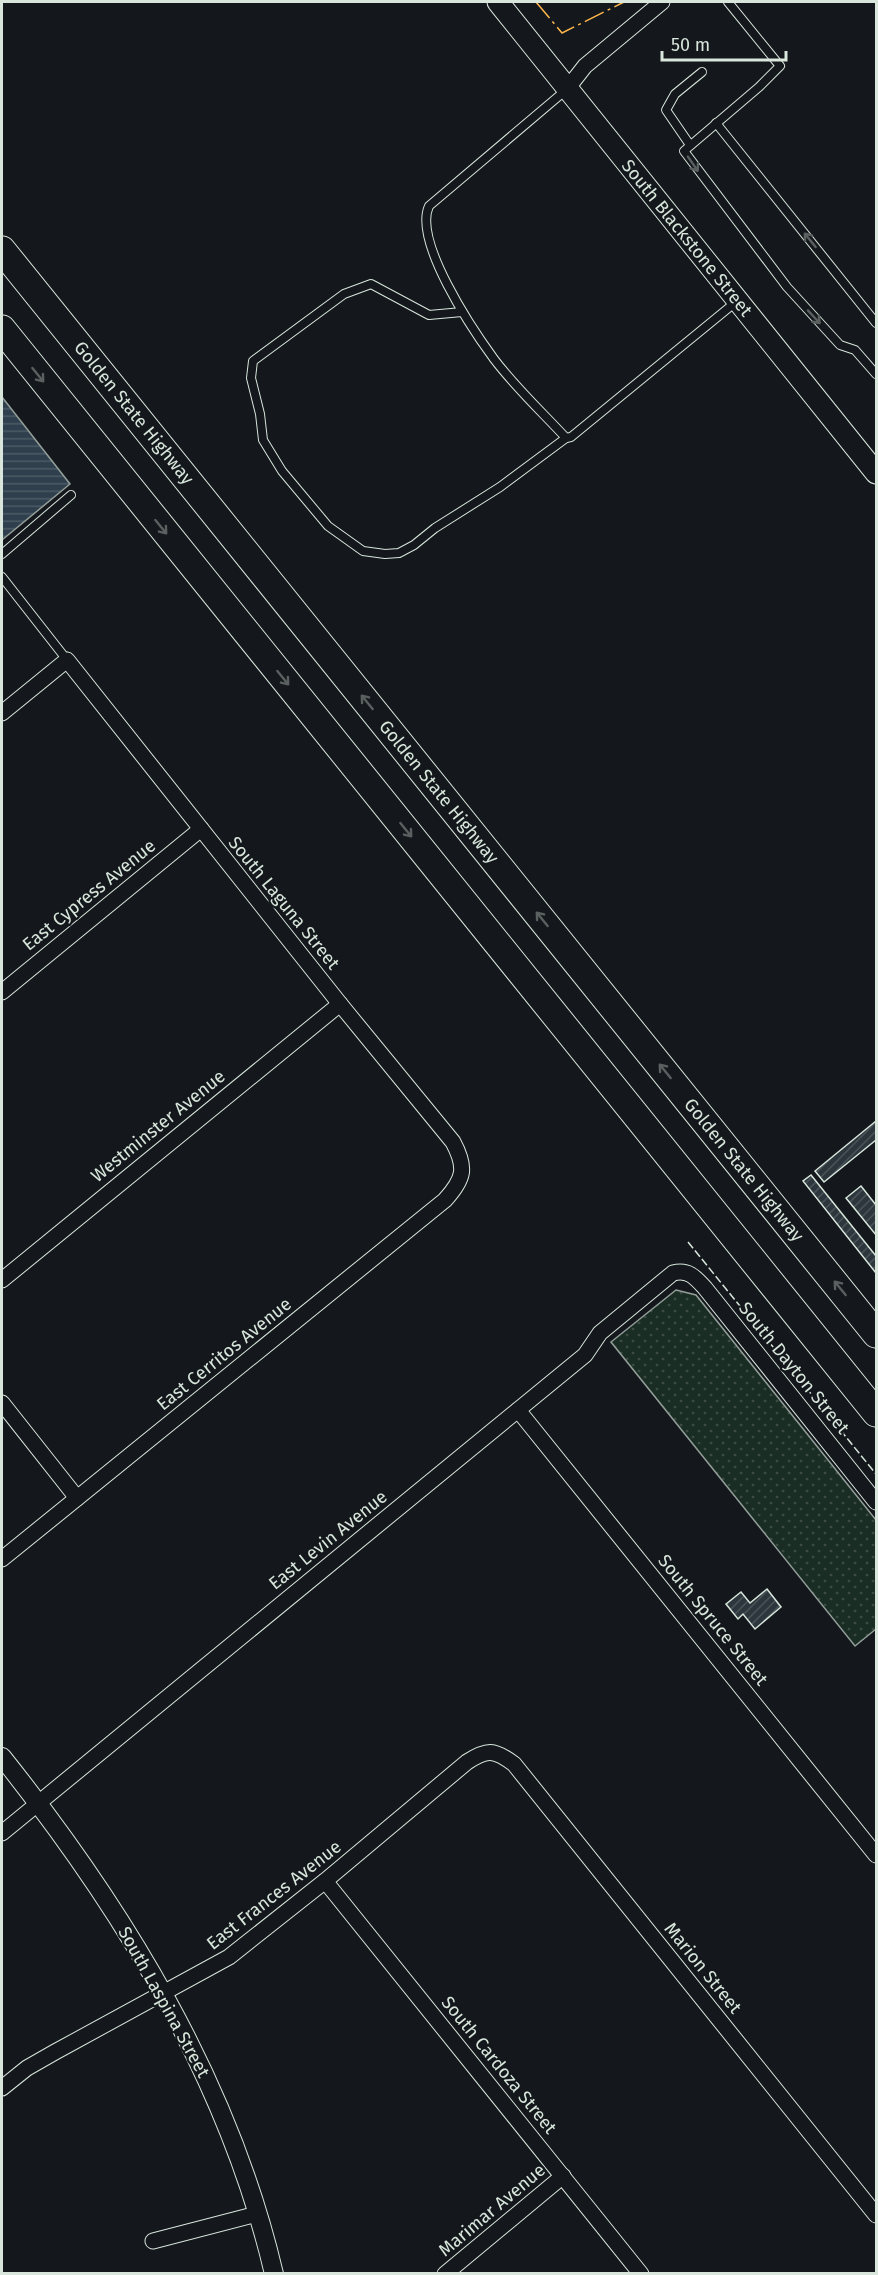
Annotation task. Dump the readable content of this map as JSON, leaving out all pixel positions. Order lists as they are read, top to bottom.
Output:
{
  "streets": {
    "highway": ["Golden State Highway"],
    "main road": ["South Blackstone Street"],
    "street": [
      "East Cypress Avenue",
      "South Laguna Street",
      "Westminster Avenue",
      "East Cerritos Avenue",
      "South Dayton Street",
      "East Levin Avenue",
      "South Spruce Street",
      "East Frances Avenue",
      "Marion Street",
      "South Laspina Street",
      "South Cardoza Street",
      "Marimar Avenue"
    ]
  },
  "crossings": [
    ["East Cypress Avenue", "South Laguna Street"],
    ["South Laguna Street", "Westminster Avenue"],
    ["South Laguna Street", "East Cerritos Avenue"],
    ["South Dayton Street", "East Levin Avenue"],
    ["East Levin Avenue", "South Spruce Street"],
    ["East Levin Avenue", "South Laspina Street"],
    ["East Frances Avenue", "Marion Street"],
    ["East Frances Avenue", "South Laspina Street"],
    ["East Frances Avenue", "South Cardoza Street"],
    ["South Cardoza Street", "Marimar Avenue"]
  ],
  "scale_bar": "50 m"
}
